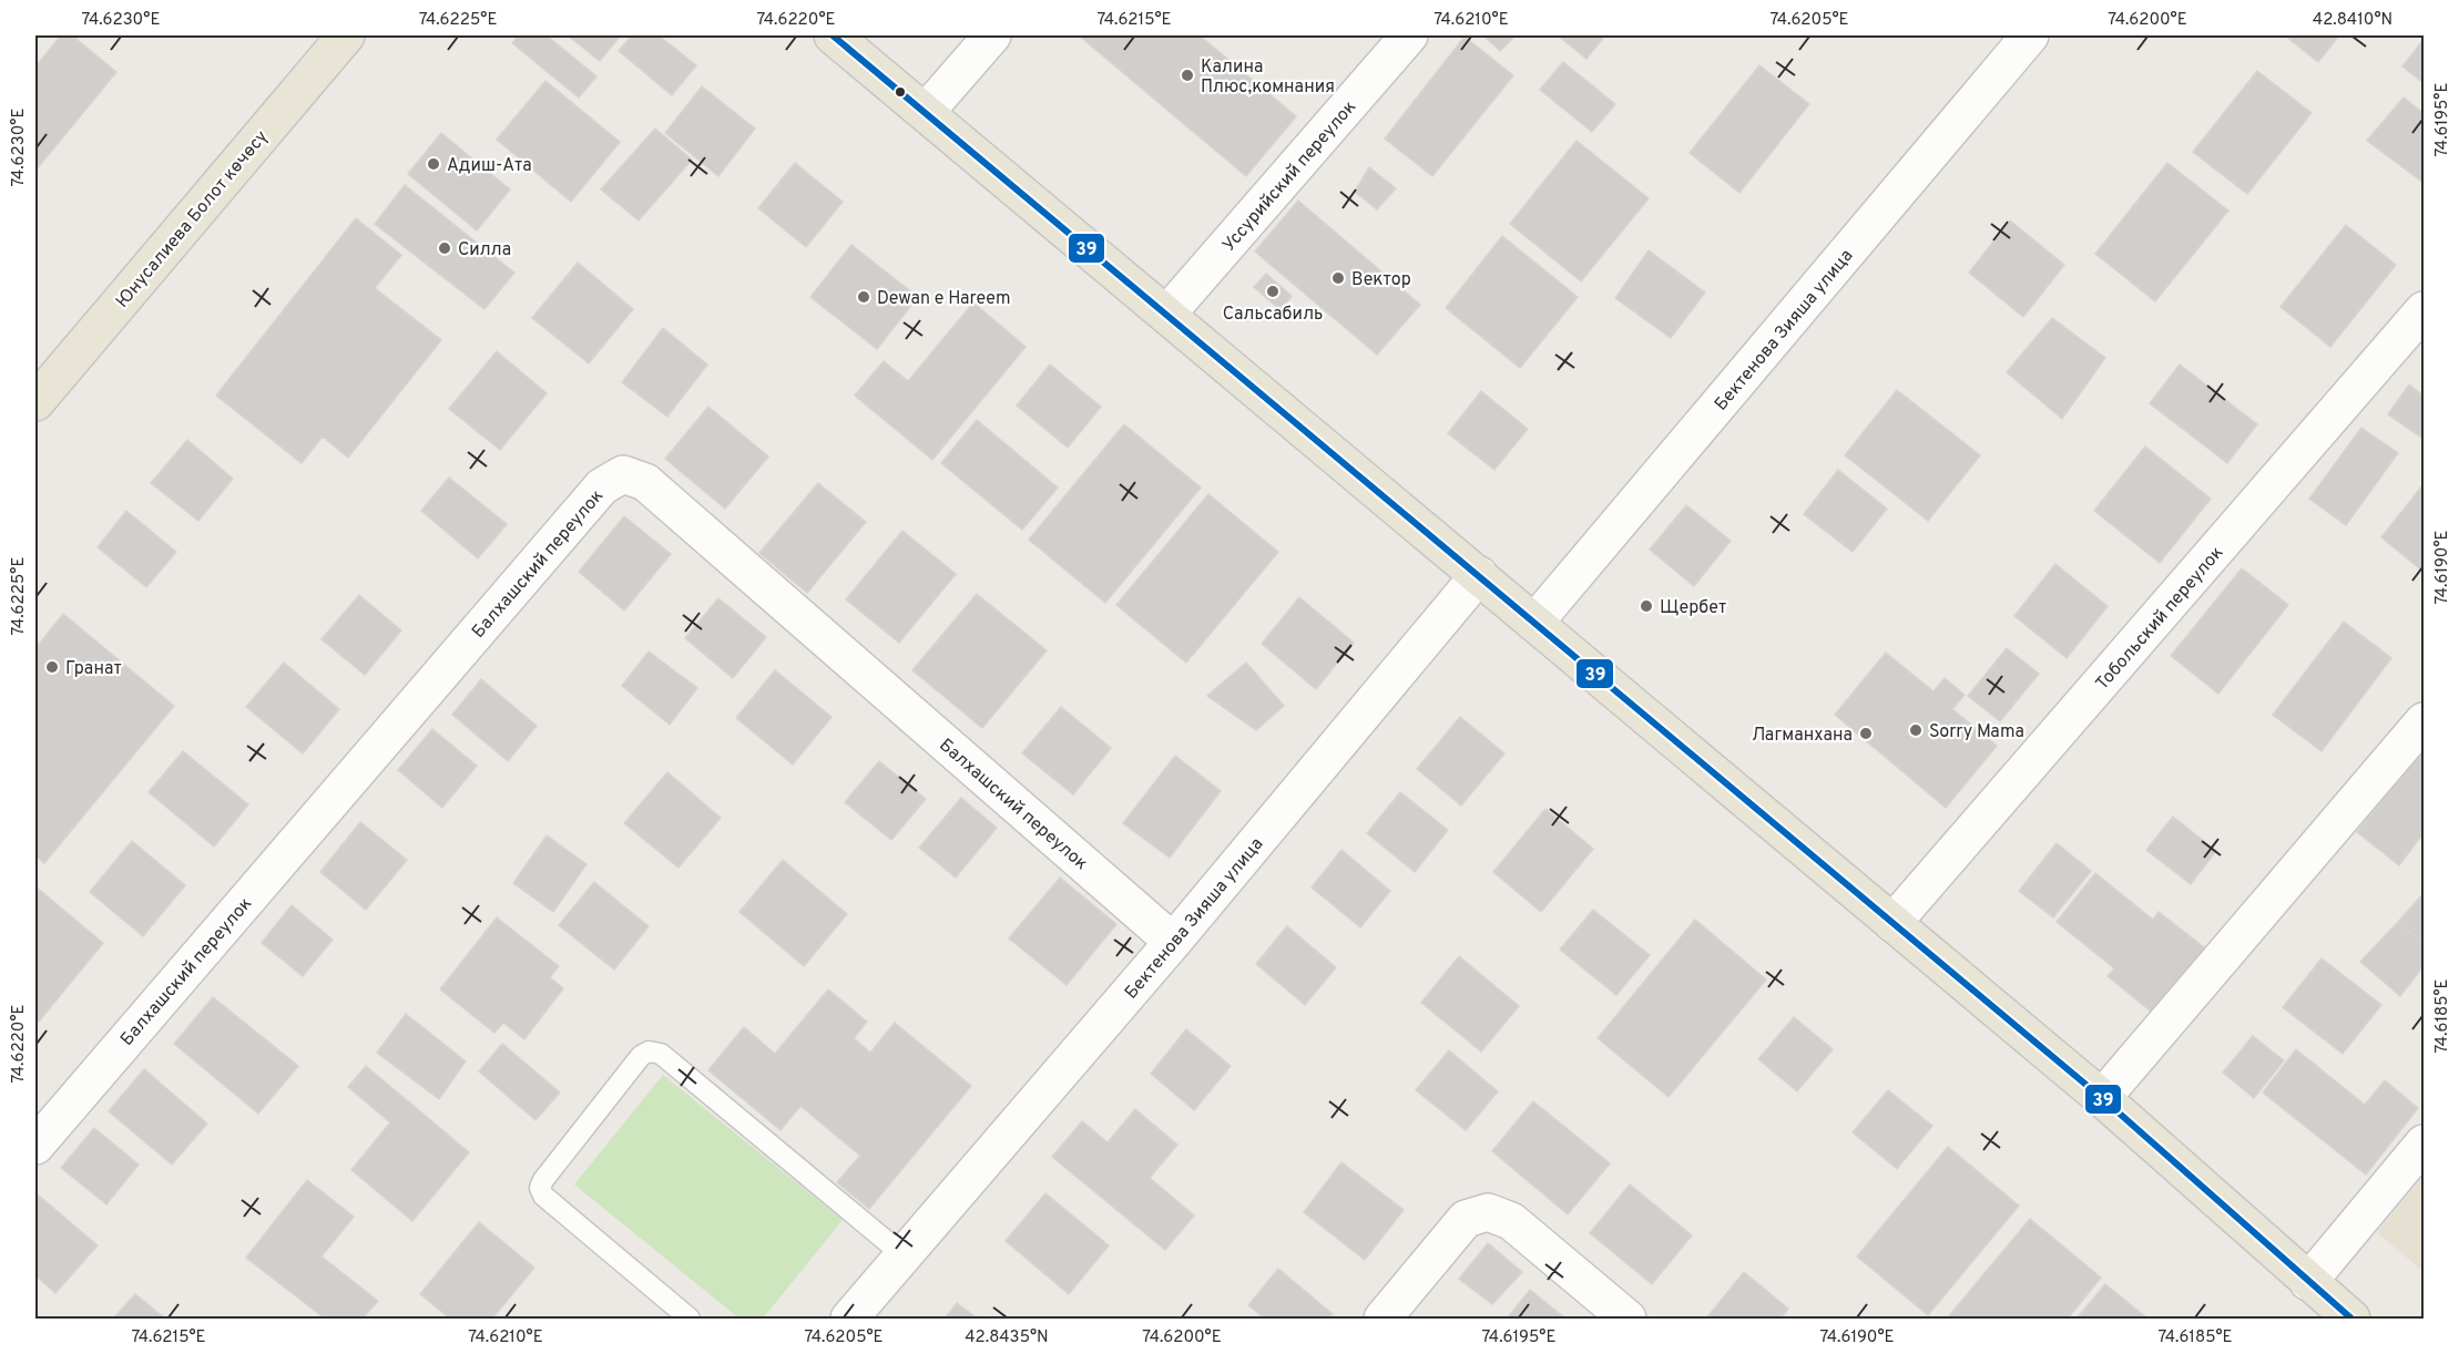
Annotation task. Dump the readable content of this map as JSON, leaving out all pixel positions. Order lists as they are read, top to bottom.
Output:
{
  "streets": {
    "main road": ["Юнусалиева Болот көчөсү"],
    "street": [
      "Уссурийский переулок",
      "Бектенова Зияша улица",
      "Балхашский переулок",
      "Тобольский переулок"
    ]
  },
  "crossings": [
    ["Бектенова Зияша улица", "Балхашский переулок"]
  ],
  "places": [
    "Калина Плюс,комнания",
    "Адиш-Ата",
    "Силла",
    "Вектор",
    "Сальсабиль",
    "Dewan e Hareem",
    "Щербет",
    "Гранат",
    "Sorry Mama",
    "Лагманхана"
  ],
  "lines": ["transit line 39"],
  "coordinates": [
    "74.6230°E",
    "74.6225°E",
    "74.6220°E",
    "74.6215°E",
    "74.6210°E",
    "74.6205°E",
    "74.6200°E",
    "42.8410°N",
    "74.6195°E",
    "74.6190°E",
    "74.6185°E",
    "42.8435°N"
  ]
}
